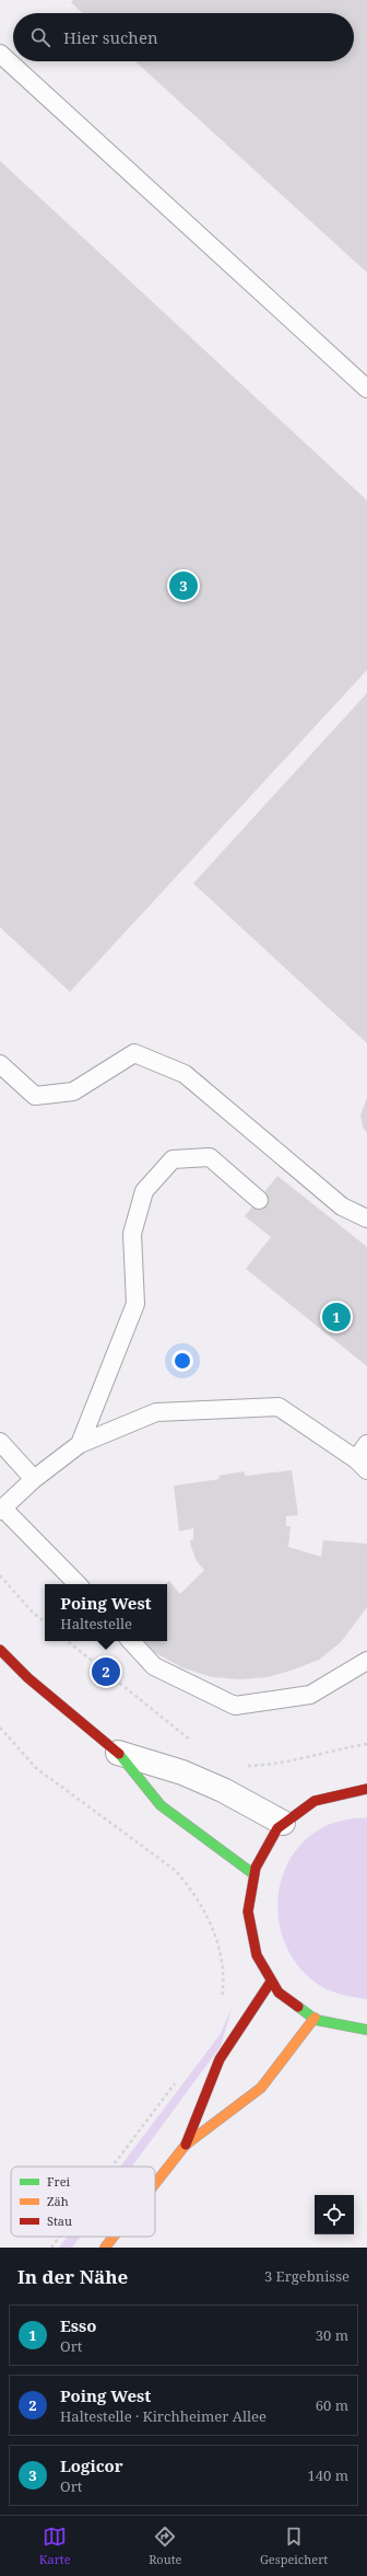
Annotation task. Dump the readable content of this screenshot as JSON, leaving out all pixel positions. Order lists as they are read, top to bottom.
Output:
{
  "legend": ["Frei", "Zäh", "Stau"],
  "page": {
    "search": "Hier suchen",
    "pins": ["3", "1", "2"],
    "popup": ["Poing West", "Haltestelle"],
    "heading": ["In der Nähe", "3 Ergebnisse"],
    "list": [
      {
        "mark": "1",
        "name": "Esso",
        "note": "Ort",
        "value": "30 m"
      },
      {
        "mark": "2",
        "name": "Poing West",
        "note": "Haltestelle · Kirchheimer Allee",
        "value": "60 m"
      },
      {
        "mark": "3",
        "name": "Logicor",
        "note": "Ort",
        "value": "140 m"
      }
    ],
    "nav": ["Karte", "Route", "Gespeichert"]
  }
}
